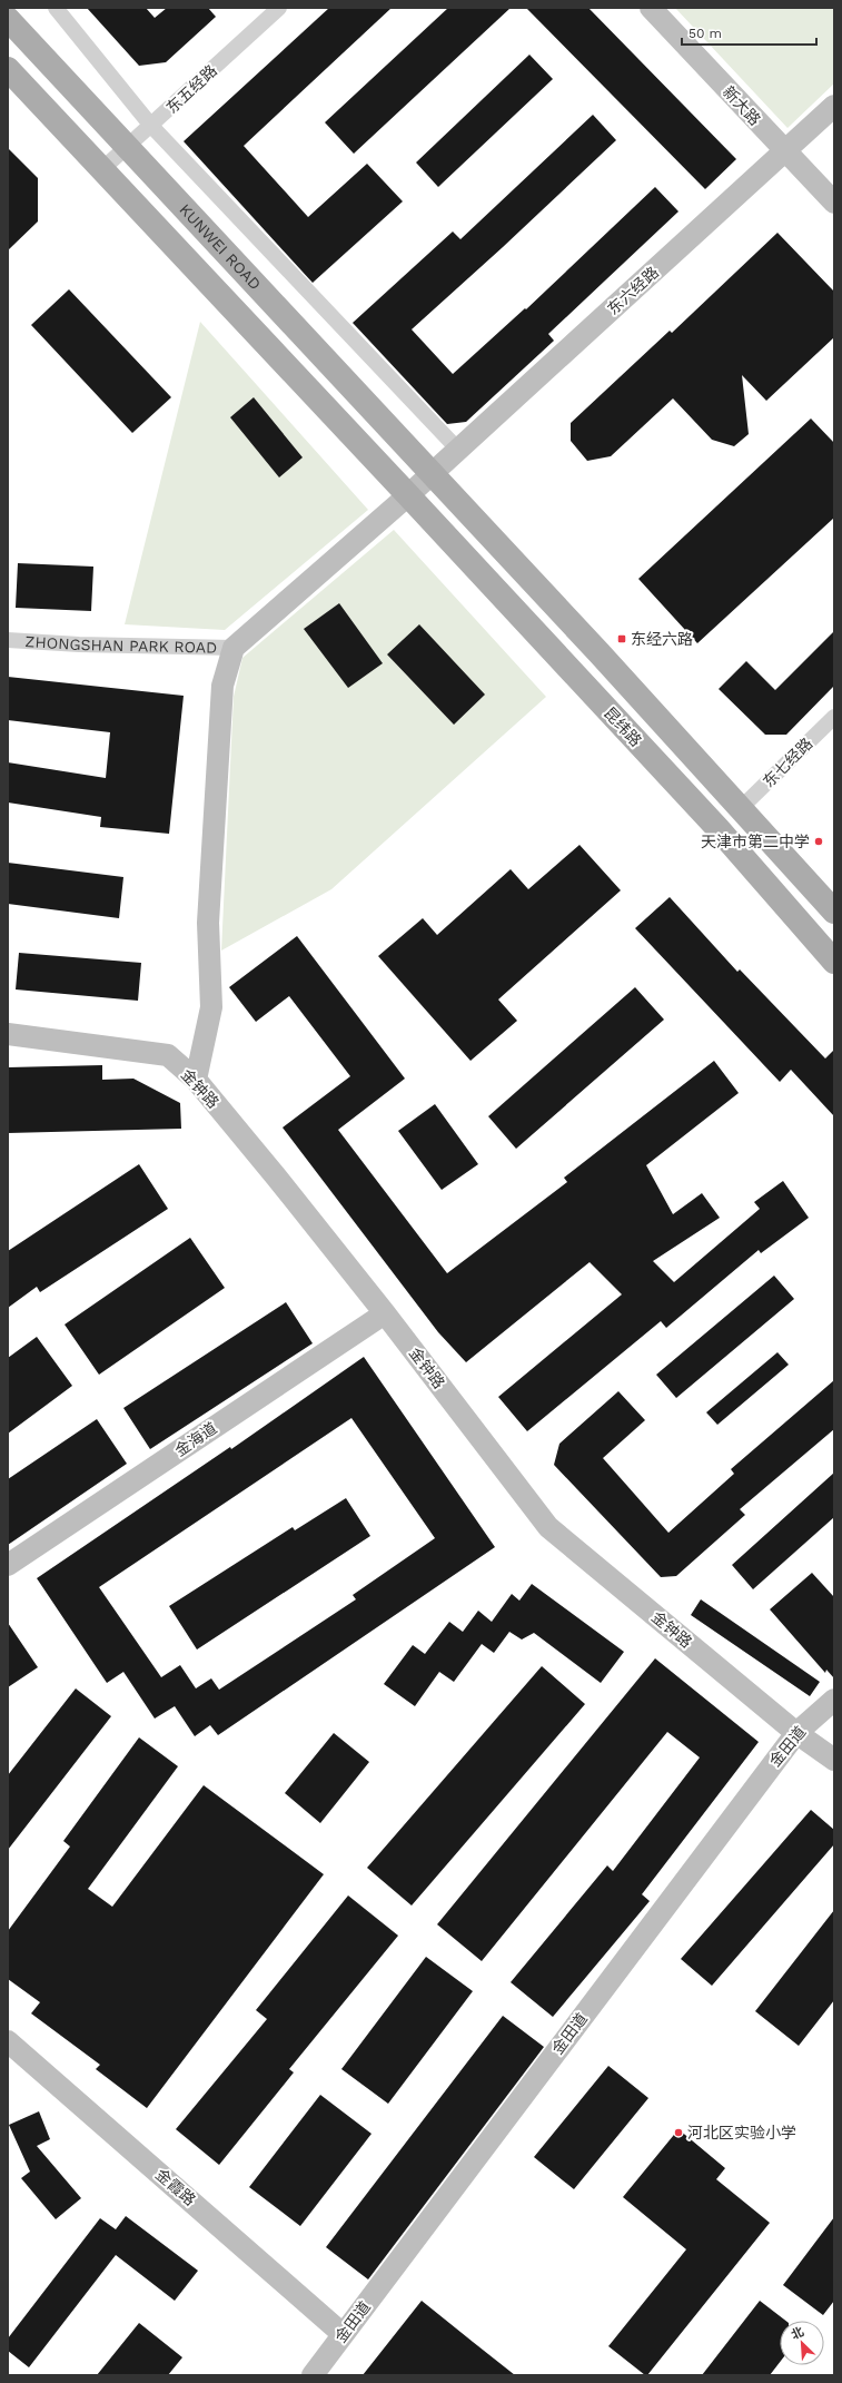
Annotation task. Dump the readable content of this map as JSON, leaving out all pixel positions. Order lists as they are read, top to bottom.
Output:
{
  "streets": {
    "main road": ["KUNWEI ROAD", "昆纬路"],
    "street": [
      "东五经路",
      "新大路",
      "东六经路",
      "ZHONGSHAN PARK ROAD",
      "东七经路",
      "金钟路",
      "金海道",
      "金田道",
      "金霞路"
    ]
  },
  "crossings": [
    ["东五经路", "KUNWEI ROAD"],
    ["新大路", "东六经路"],
    ["KUNWEI ROAD", "东六经路"],
    ["KUNWEI ROAD", "昆纬路"],
    ["东六经路", "ZHONGSHAN PARK ROAD"],
    ["东六经路", "昆纬路"],
    ["昆纬路", "东七经路"],
    ["金钟路", "金海道"],
    ["金钟路", "金田道"],
    ["金田道", "金霞路"]
  ],
  "places": {
    "transit": ["东经六路"],
    "other": ["天津市第二中学", "河北区实验小学"]
  },
  "scale_bar": "50 m",
  "north": "top left"
}
